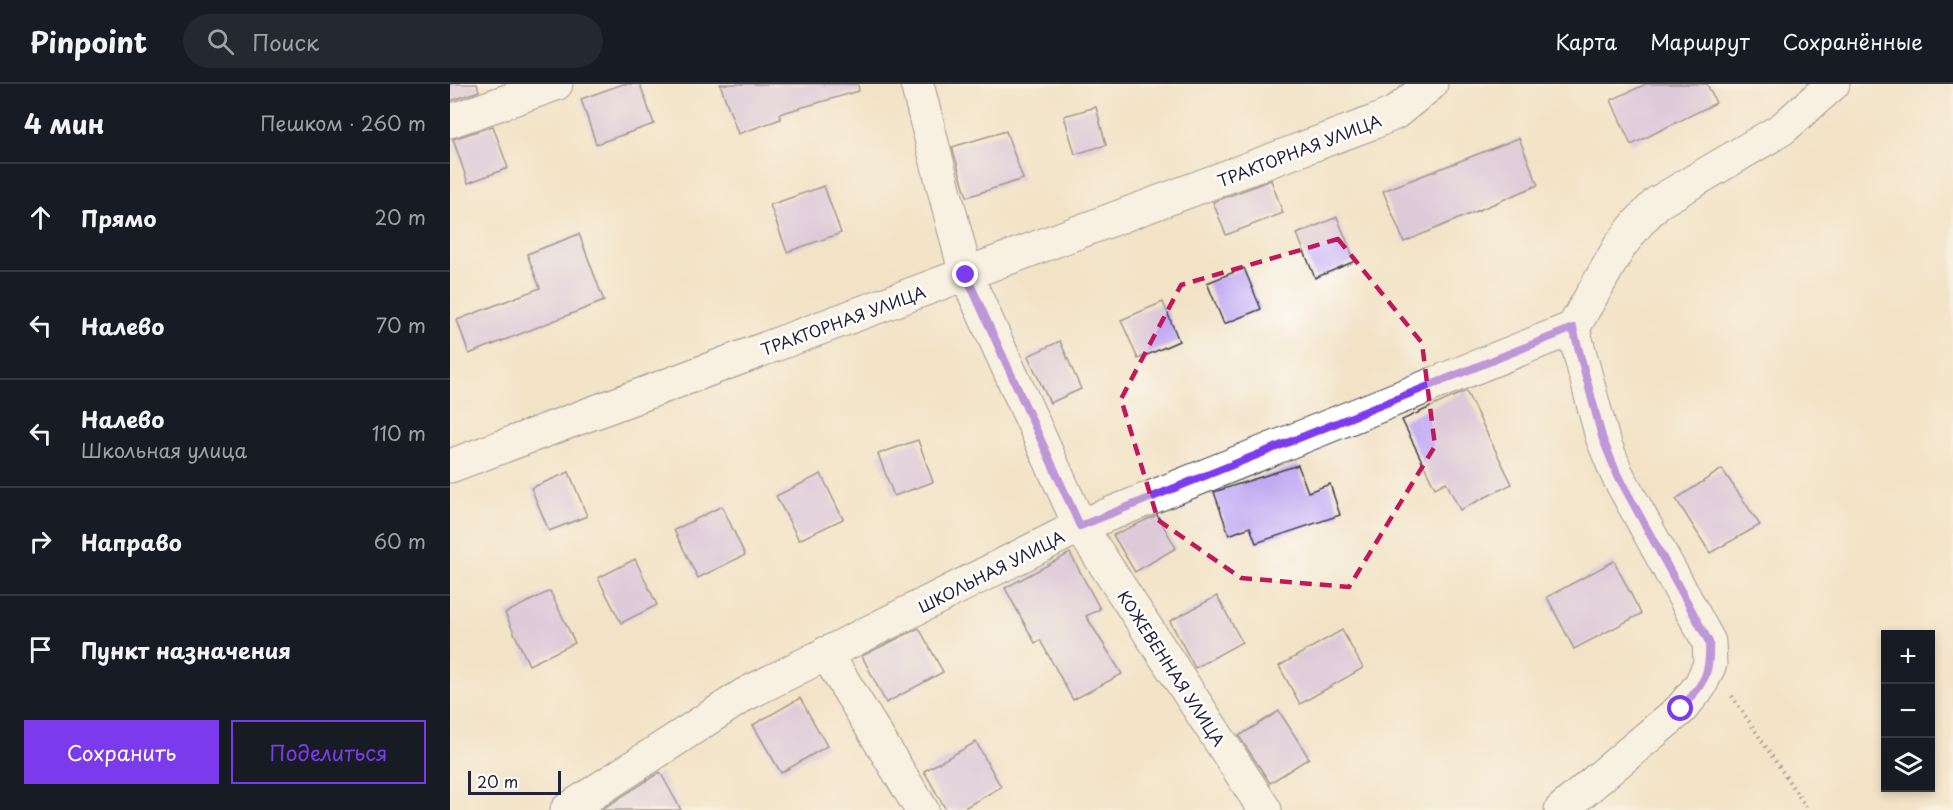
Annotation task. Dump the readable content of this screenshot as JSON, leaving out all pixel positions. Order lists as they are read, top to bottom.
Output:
{
  "streets": {
    "street": ["ТРАКТОРНАЯ УЛИЦА", "ШКОЛЬНАЯ УЛИЦА", "КОЖЕВЕННАЯ УЛИЦА"]
  },
  "crossings": [
    ["ТРАКТОРНАЯ УЛИЦА", "КОЖЕВЕННАЯ УЛИЦА"],
    ["ШКОЛЬНАЯ УЛИЦА", "КОЖЕВЕННАЯ УЛИЦА"]
  ],
  "scale_bar": "20 m",
  "page": {
    "header": "Pinpoint",
    "search": "Поиск",
    "nav": ["Карта", "Маршрут", "Сохранённые"],
    "heading": ["4 мин", "Пешком · 260 m"],
    "list": [
      ["Прямо", "20 m"],
      ["Налево", "70 m"],
      ["Налево", "Школьная улица", "110 m"],
      ["Направо", "60 m"],
      "Пункт назначения"
    ],
    "map_buttons": ["+", "−"],
    "buttons": ["Сохранить", "Поделиться"],
    "scale": "20 m"
  }
}
